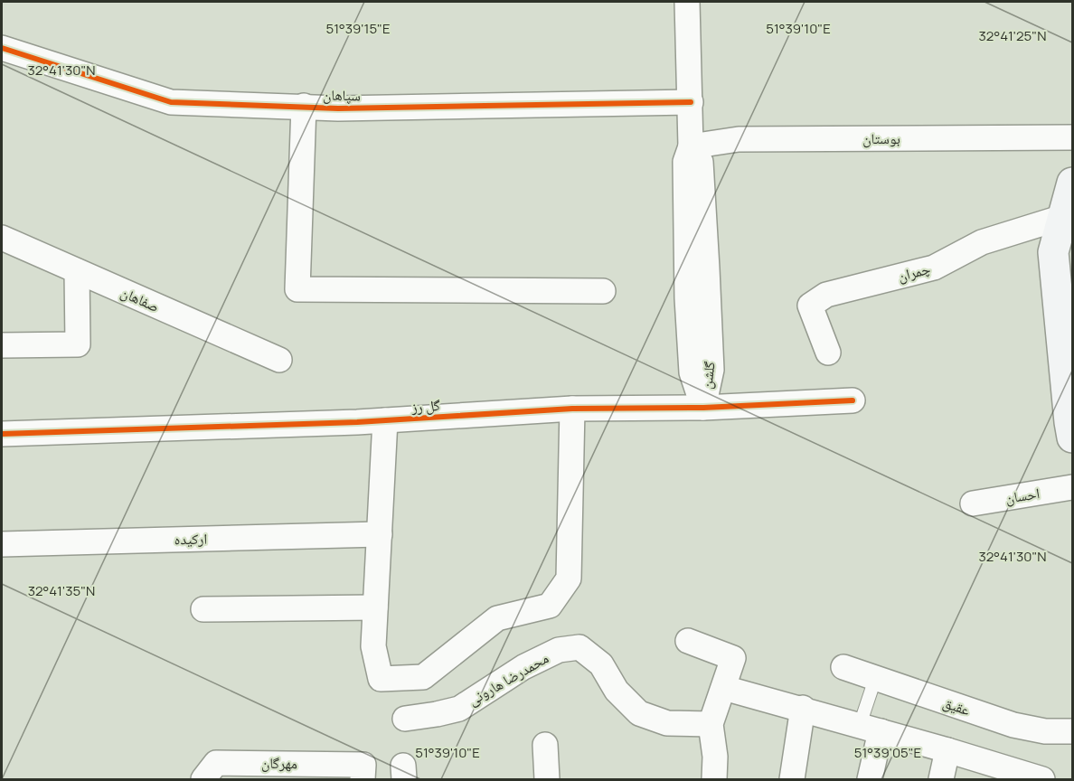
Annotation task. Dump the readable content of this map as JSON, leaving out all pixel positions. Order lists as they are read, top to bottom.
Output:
{
  "streets": {
    "street": [
      "سپاهان",
      "بوستان",
      "چمران",
      "صفاهان",
      "گلشن",
      "گل رز",
      "احسان",
      "ارکیده",
      "محمدرضا هارونی",
      "عقیق",
      "مهرگان"
    ]
  },
  "crossings": [
    ["سپاهان", "گلشن"],
    ["بوستان", "گلشن"],
    ["گلشن", "گل رز"]
  ],
  "coordinates": [
    "51°39'15\"E",
    "51°39'10\"E",
    "32°41'25\"N",
    "32°41'30\"N",
    "32°41'35\"N",
    "51°39'05\"E"
  ]
}
